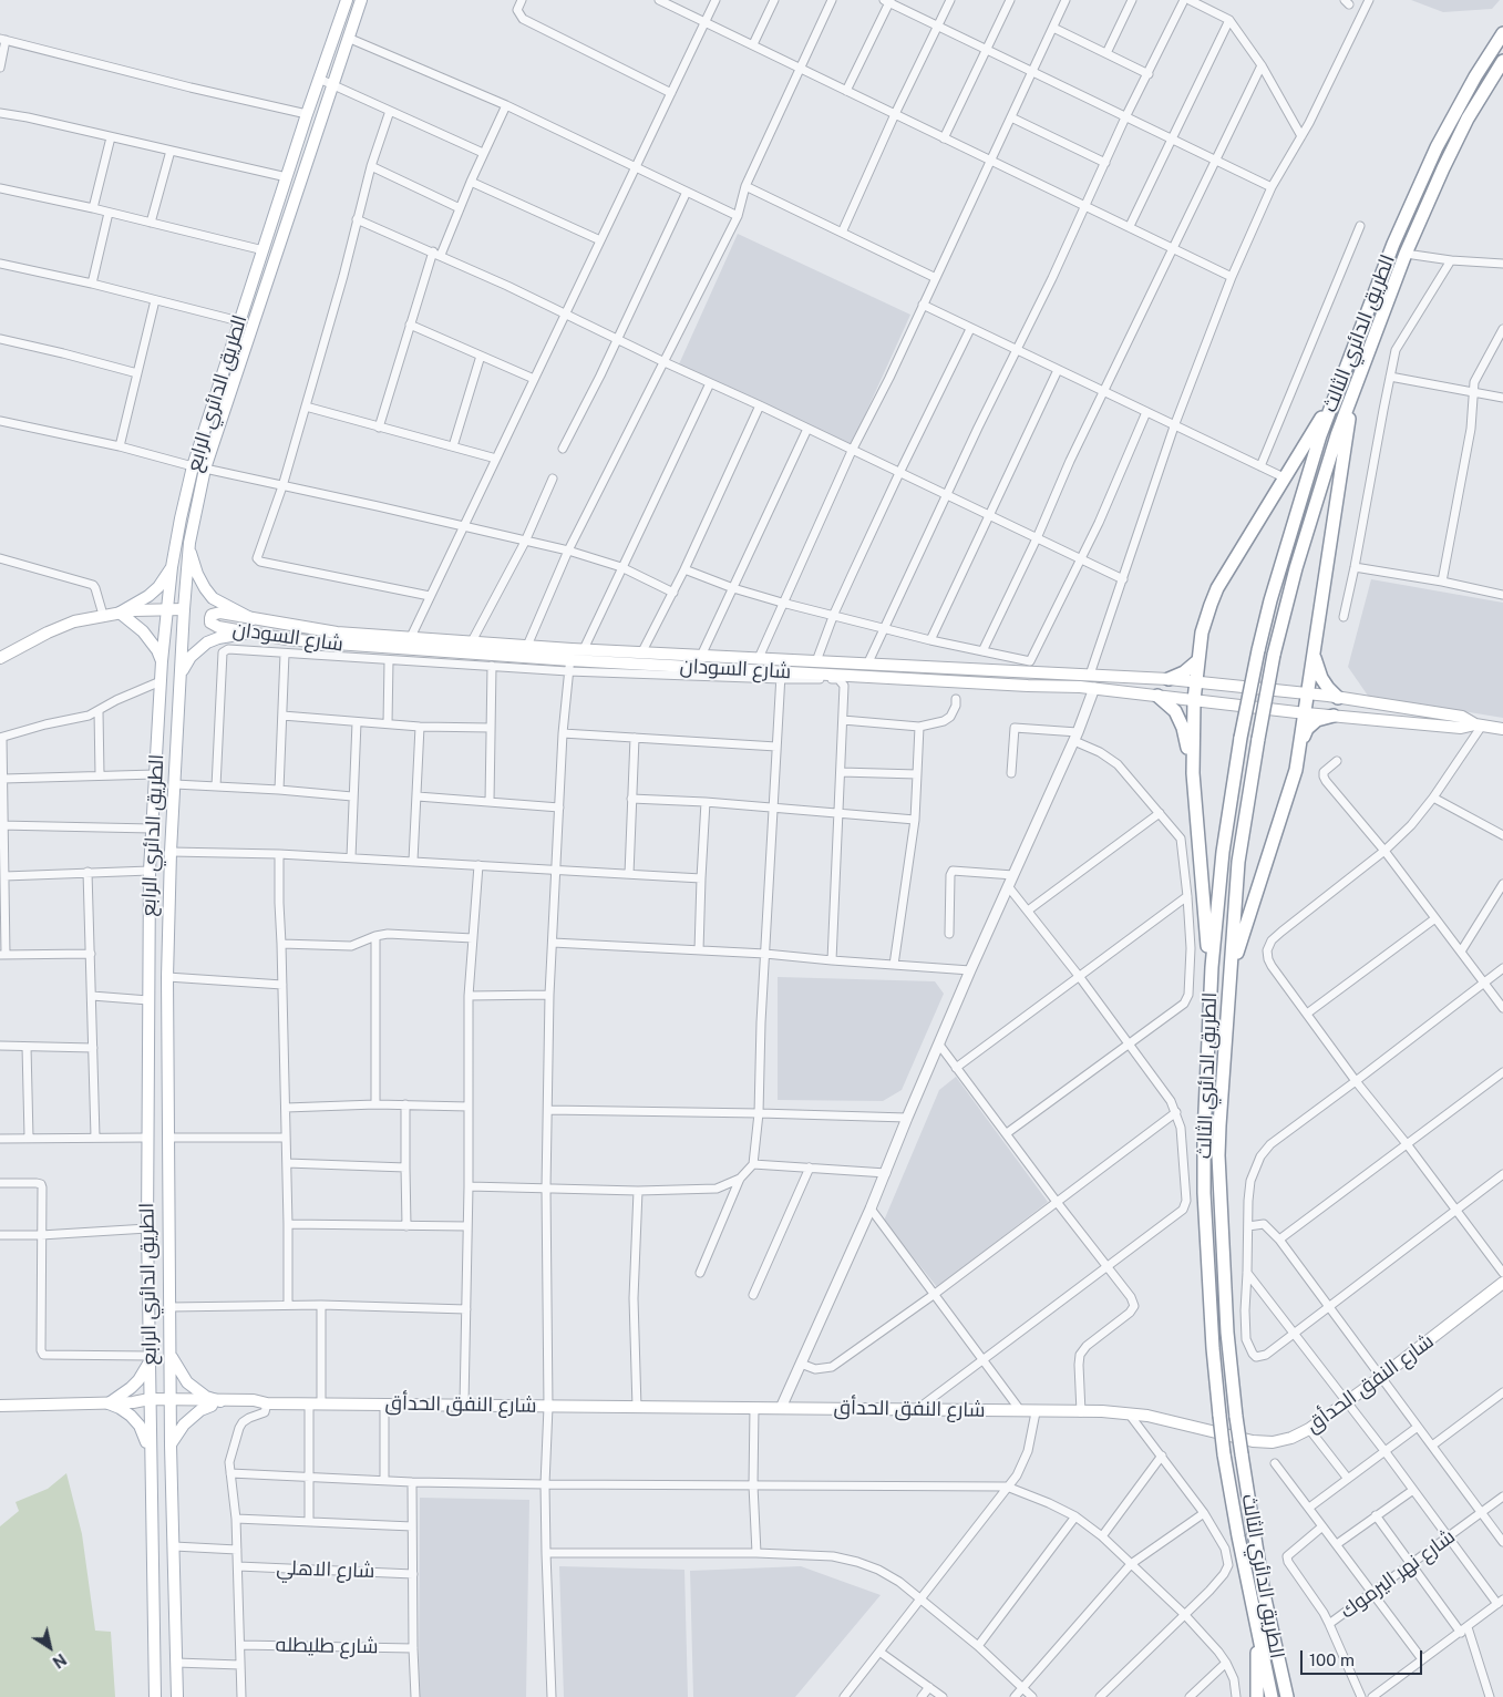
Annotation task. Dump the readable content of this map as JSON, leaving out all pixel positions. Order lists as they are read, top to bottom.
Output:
{
  "streets": {
    "highway": ["الطريق الدائري الثالث"],
    "main road": ["الطريق الدائري الرابع", "شارع السودان", "شارع النفق الحدأق"],
    "street": ["شارع الاهلي", "شارع نهر اليرموك", "شارع طليطله"]
  },
  "crossings": [
    ["الطريق الدائري الرابع", "شارع النفق الحدأق"]
  ],
  "scale_bar": "100 m",
  "north": "bottom right"
}
